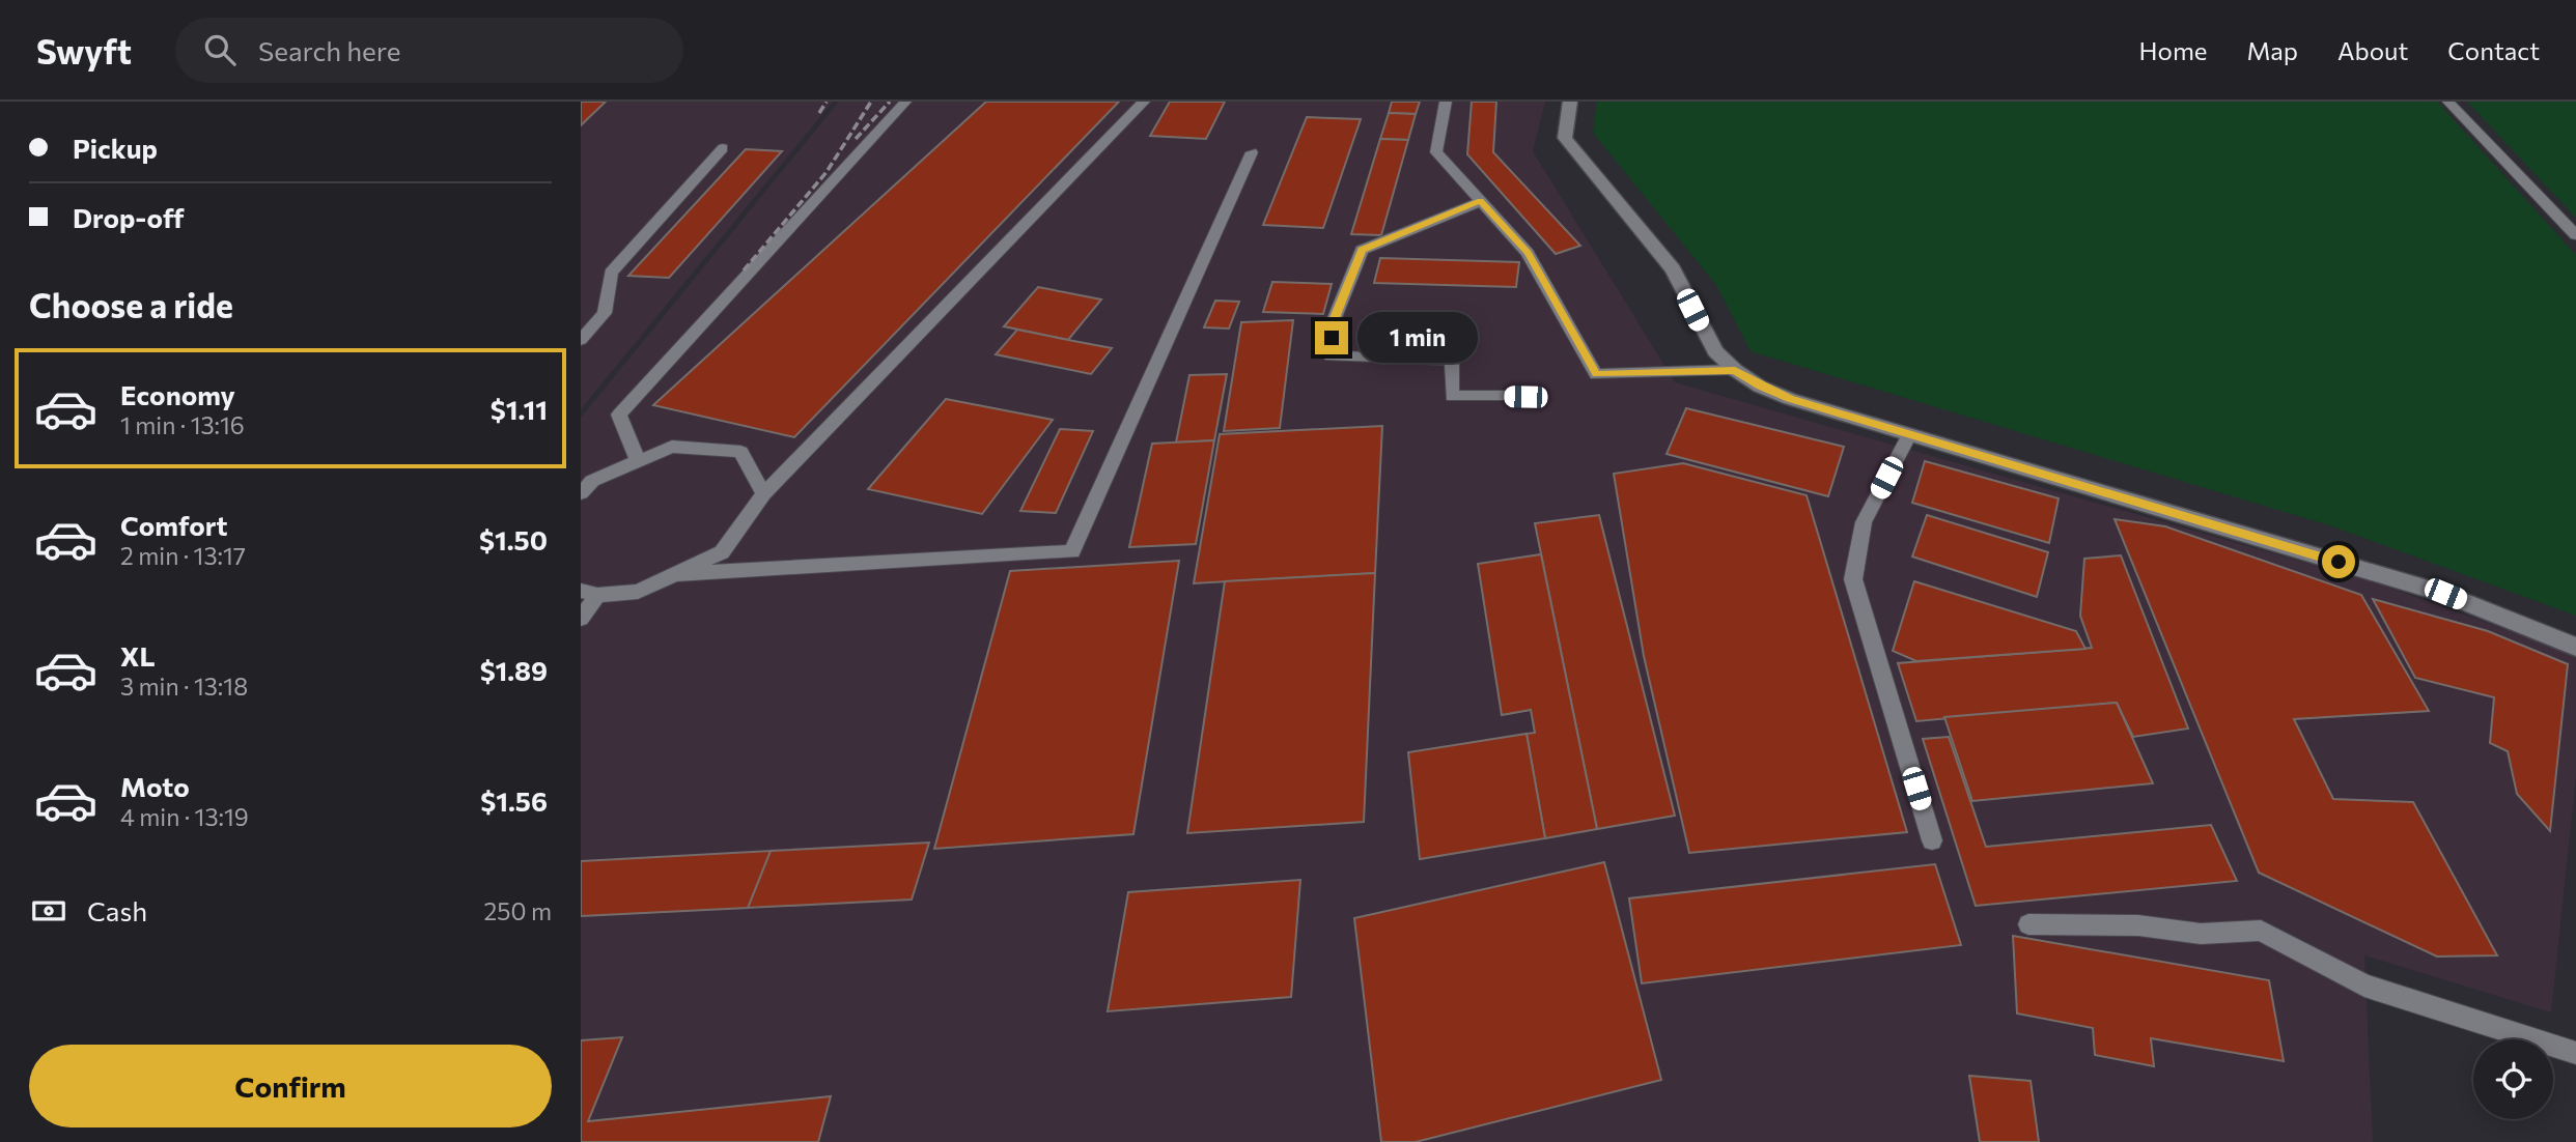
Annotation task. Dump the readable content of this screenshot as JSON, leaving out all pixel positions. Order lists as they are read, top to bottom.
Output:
{
  "page": {
    "header": "Swyft",
    "search": "Search here",
    "nav": [
      "Home",
      "Map",
      "About",
      "Contact"
    ],
    "banner": ["Pickup", "Drop-off"],
    "heading": "Choose a ride",
    "bubble": "1 min",
    "list": [
      {
        "name": "Economy",
        "note": "1 min · 13:16",
        "value": "$1.11"
      },
      {
        "name": "Comfort",
        "note": "2 min · 13:17",
        "value": "$1.50"
      },
      {
        "name": "XL",
        "note": "3 min · 13:18",
        "value": "$1.89"
      },
      {
        "name": "Moto",
        "note": "4 min · 13:19",
        "value": "$1.56"
      }
    ],
    "pay": ["Cash", "250 m"],
    "buttons": "Confirm"
  }
}
